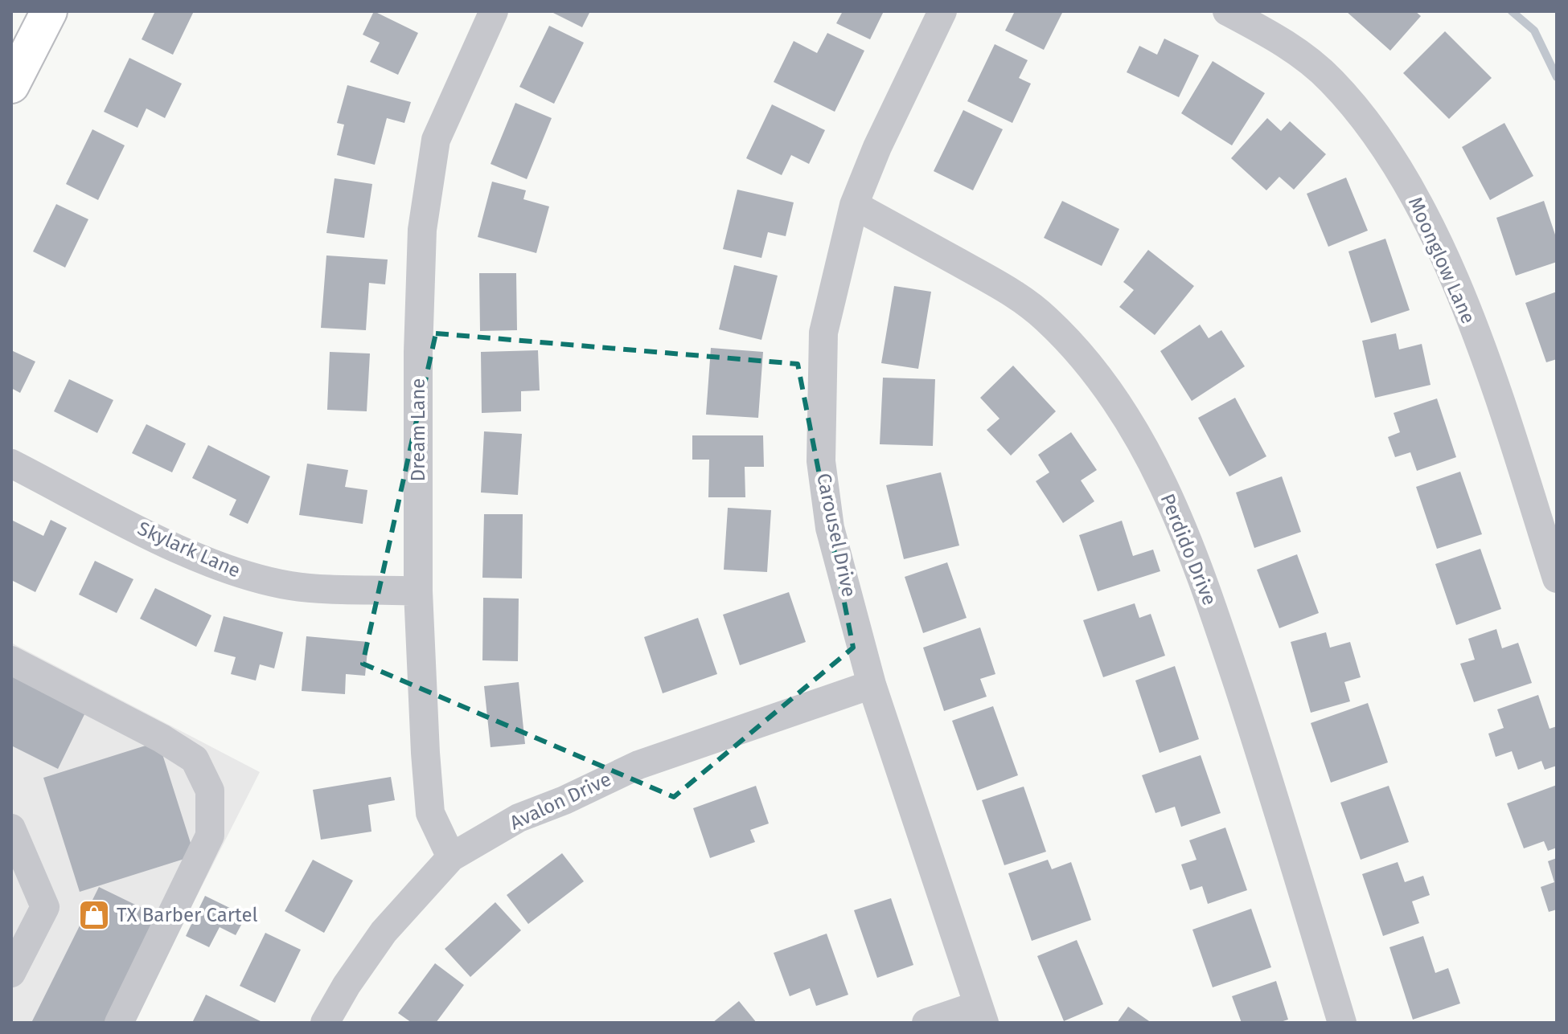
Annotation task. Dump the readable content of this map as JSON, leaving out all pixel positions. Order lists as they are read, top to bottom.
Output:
{
  "streets": {
    "street": [
      "Moonglow Lane",
      "Dream Lane",
      "Carousel Drive",
      "Skylark Lane",
      "Perdido Drive",
      "Avalon Drive"
    ]
  },
  "crossings": [
    ["Dream Lane", "Skylark Lane"],
    ["Dream Lane", "Avalon Drive"],
    ["Carousel Drive", "Perdido Drive"],
    ["Carousel Drive", "Avalon Drive"]
  ],
  "places": {
    "shop": ["TX Barber Cartel"]
  }
}
